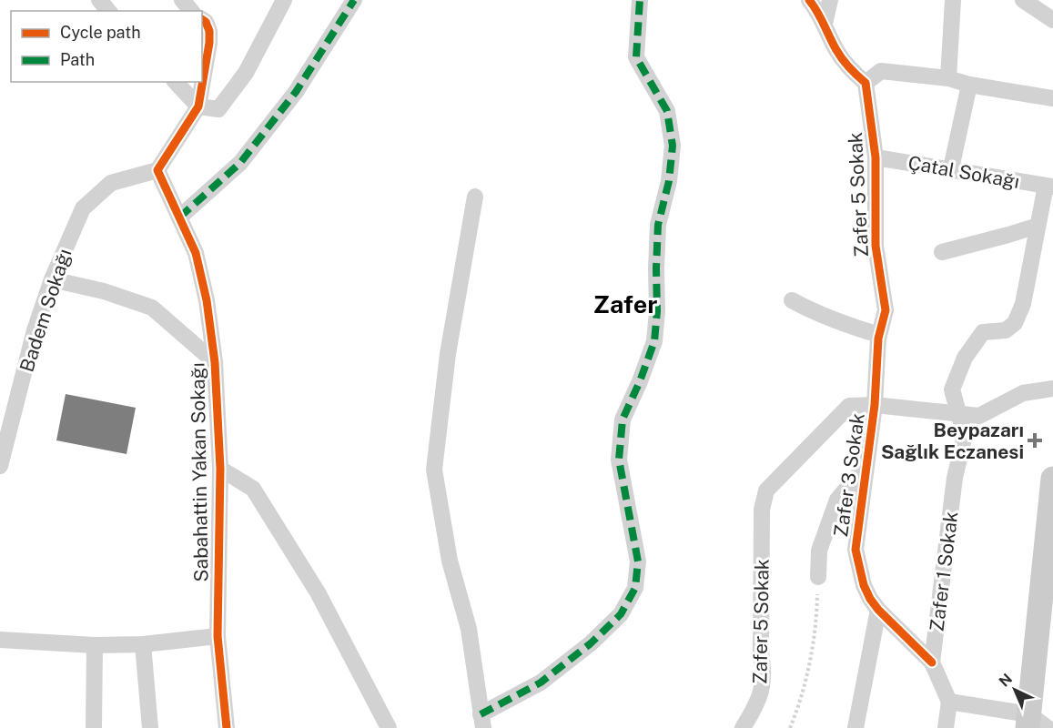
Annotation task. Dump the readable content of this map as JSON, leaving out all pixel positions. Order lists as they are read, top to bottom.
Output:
{
  "streets": {
    "street": [
      "Çatal Sokağı",
      "Zafer 5 Sokak",
      "Badem Sokağı",
      "Sabahattin Yakan Sokağı",
      "Zafer 3 Sokak",
      "Zafer 1 Sokak"
    ]
  },
  "crossings": [
    ["Çatal Sokağı", "Zafer 5 Sokak"],
    ["Çatal Sokağı", "Zafer 1 Sokak"],
    ["Zafer 5 Sokak", "Zafer 3 Sokak"],
    ["Badem Sokağı", "Sabahattin Yakan Sokağı"],
    ["Zafer 3 Sokak", "Zafer 1 Sokak"]
  ],
  "districts": ["Zafer"],
  "places": {
    "health": ["Beypazarı Sağlık Eczanesi"]
  },
  "legend": ["Cycle path", "Path"],
  "north": "top left"
}
